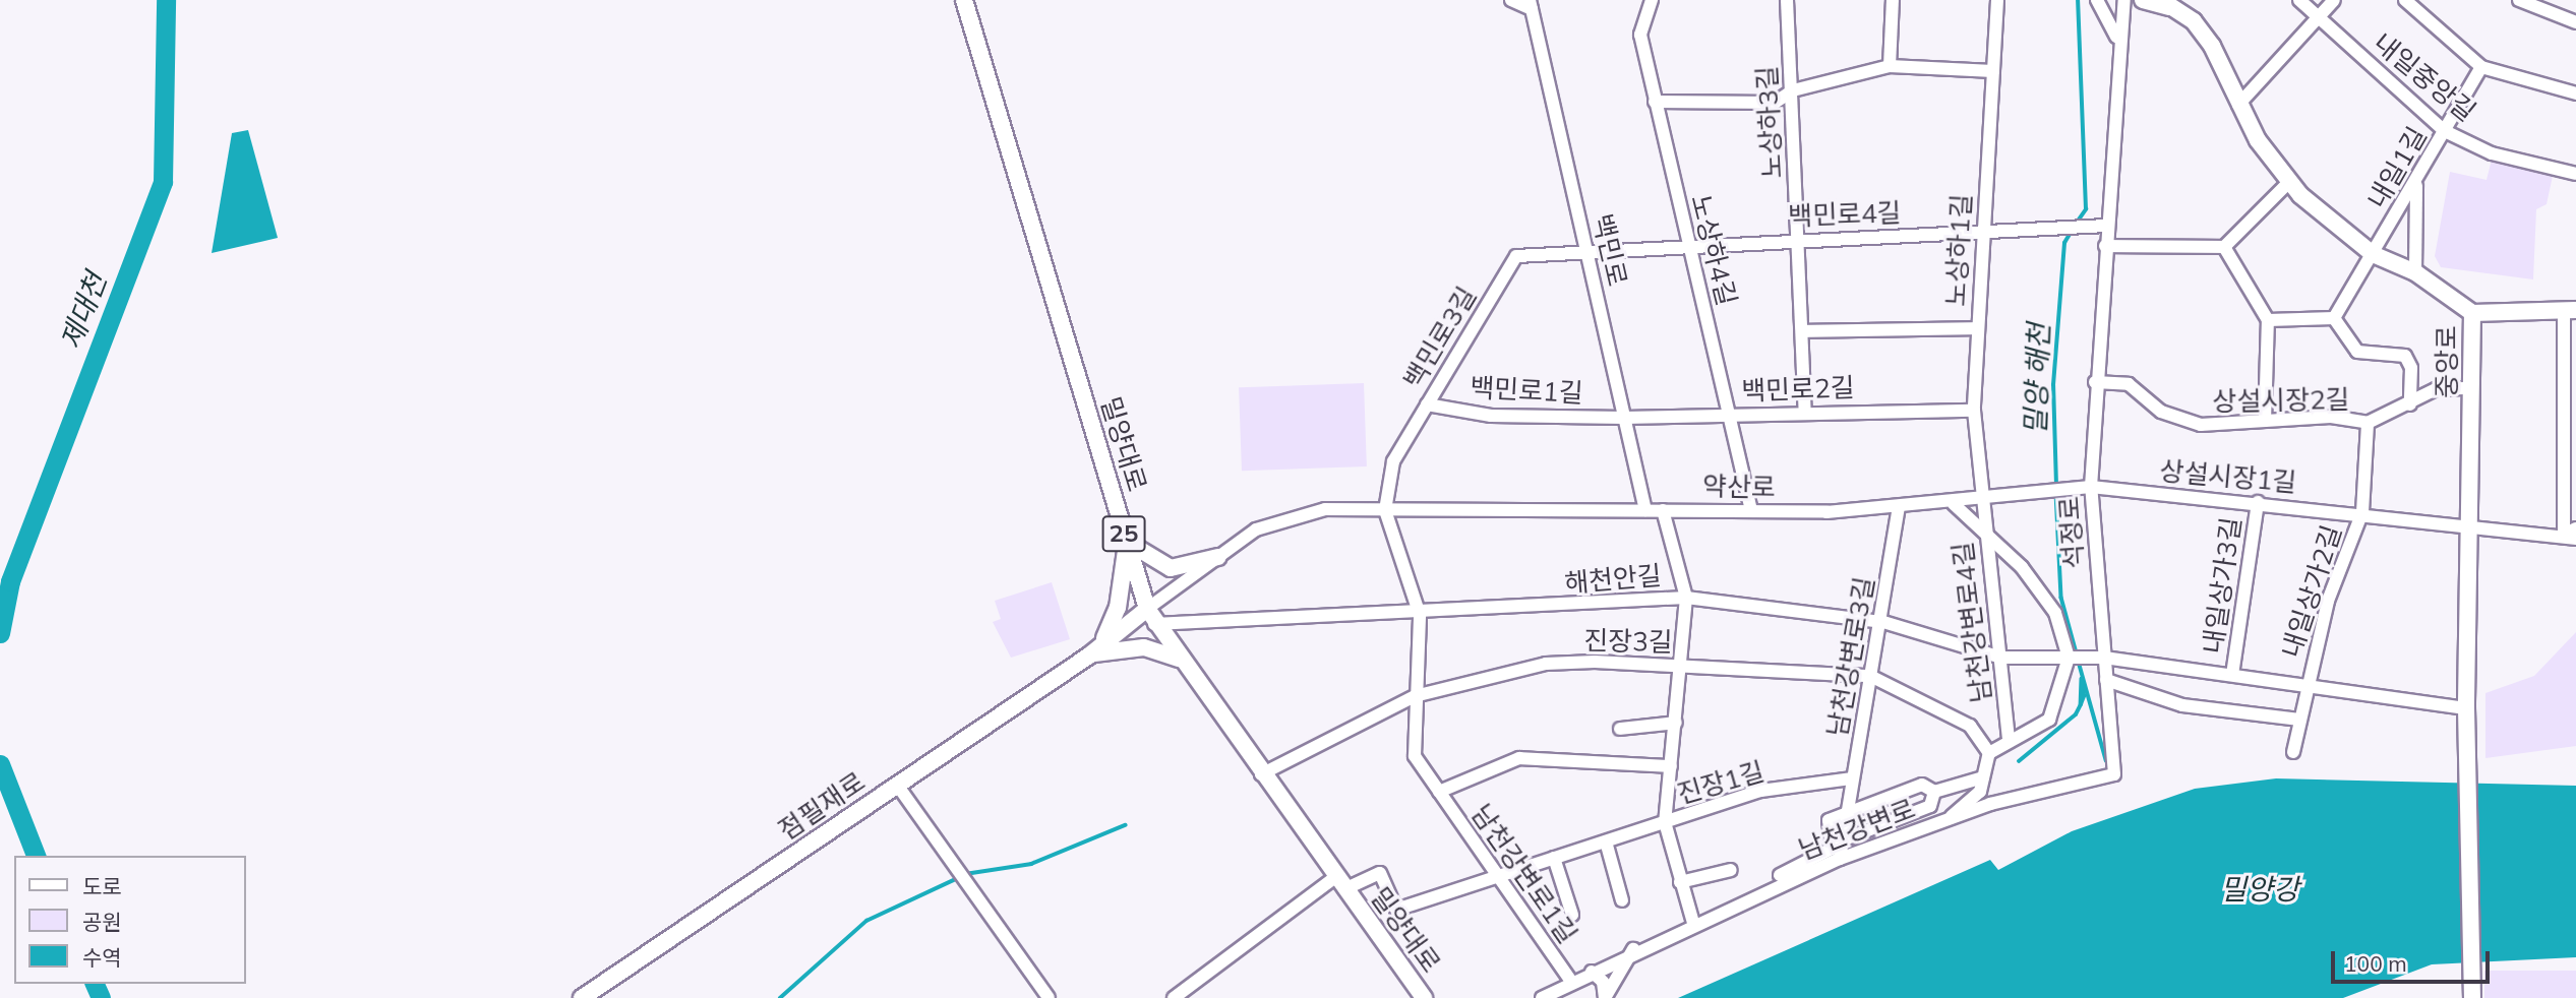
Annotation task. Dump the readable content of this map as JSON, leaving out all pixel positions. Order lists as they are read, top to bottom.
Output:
{
  "streets": {
    "main road": [
      "중앙로",
      "밀양대로",
      "약산로",
      "25",
      "점필재로"
    ],
    "street": [
      "내일중앙길",
      "노상하3길",
      "내일1길",
      "백민로4길",
      "백민로",
      "노상하4길",
      "노상하1길",
      "백민로3길",
      "백민로2길",
      "백민로1길",
      "상설시장2길",
      "상설시장1길",
      "석정로",
      "해천안길",
      "내일상가3길",
      "내일상가2길",
      "남천강변로4길",
      "진장3길",
      "남천강변로3길",
      "진장1길",
      "남천강변로",
      "남천강변로1길"
    ]
  },
  "crossings": [
    ["내일중앙길", "내일1길"],
    ["노상하3길", "백민로4길"],
    ["노상하3길", "백민로2길"],
    ["내일1길", "중앙로"],
    ["백민로4길", "백민로"],
    ["백민로4길", "노상하4길"],
    ["백민로4길", "노상하1길"],
    ["백민로4길", "백민로3길"],
    ["백민로4길", "석정로"],
    ["백민로", "백민로3길"],
    ["백민로", "백민로2길"],
    ["백민로", "백민로1길"],
    ["백민로", "약산로"],
    ["노상하4길", "백민로2길"],
    ["노상하4길", "약산로"],
    ["노상하1길", "백민로2길"],
    ["노상하1길", "약산로"],
    ["노상하1길", "남천강변로4길"],
    ["백민로3길", "백민로1길"],
    ["백민로3길", "약산로"],
    ["중앙로", "상설시장2길"],
    ["중앙로", "상설시장1길"],
    ["백민로2길", "백민로1길"],
    ["상설시장2길", "석정로"],
    ["밀양대로", "약산로"],
    ["밀양대로", "해천안길"],
    ["밀양대로", "진장3길"],
    ["밀양대로", "진장1길"],
    ["밀양대로", "점필재로"],
    ["상설시장1길", "약산로"],
    ["상설시장1길", "석정로"],
    ["상설시장1길", "내일상가3길"],
    ["상설시장1길", "내일상가2길"],
    ["약산로", "석정로"],
    ["약산로", "해천안길"],
    ["약산로", "남천강변로4길"],
    ["약산로", "남천강변로3길"],
    ["약산로", "점필재로"],
    ["석정로", "해천안길"],
    ["석정로", "남천강변로"],
    ["해천안길", "남천강변로4길"],
    ["해천안길", "남천강변로3길"],
    ["해천안길", "점필재로"],
    ["해천안길", "남천강변로"],
    ["해천안길", "남천강변로1길"],
    ["진장3길", "남천강변로3길"],
    ["진장3길", "남천강변로1길"],
    ["남천강변로3길", "진장1길"],
    ["남천강변로3길", "남천강변로"],
    ["진장1길", "남천강변로1길"],
    ["남천강변로", "남천강변로1길"]
  ],
  "water": ["제대천", "밀양 해천", "밀양강"],
  "legend": ["도로", "공원", "수역"],
  "scale_bar": "100 m"
}
